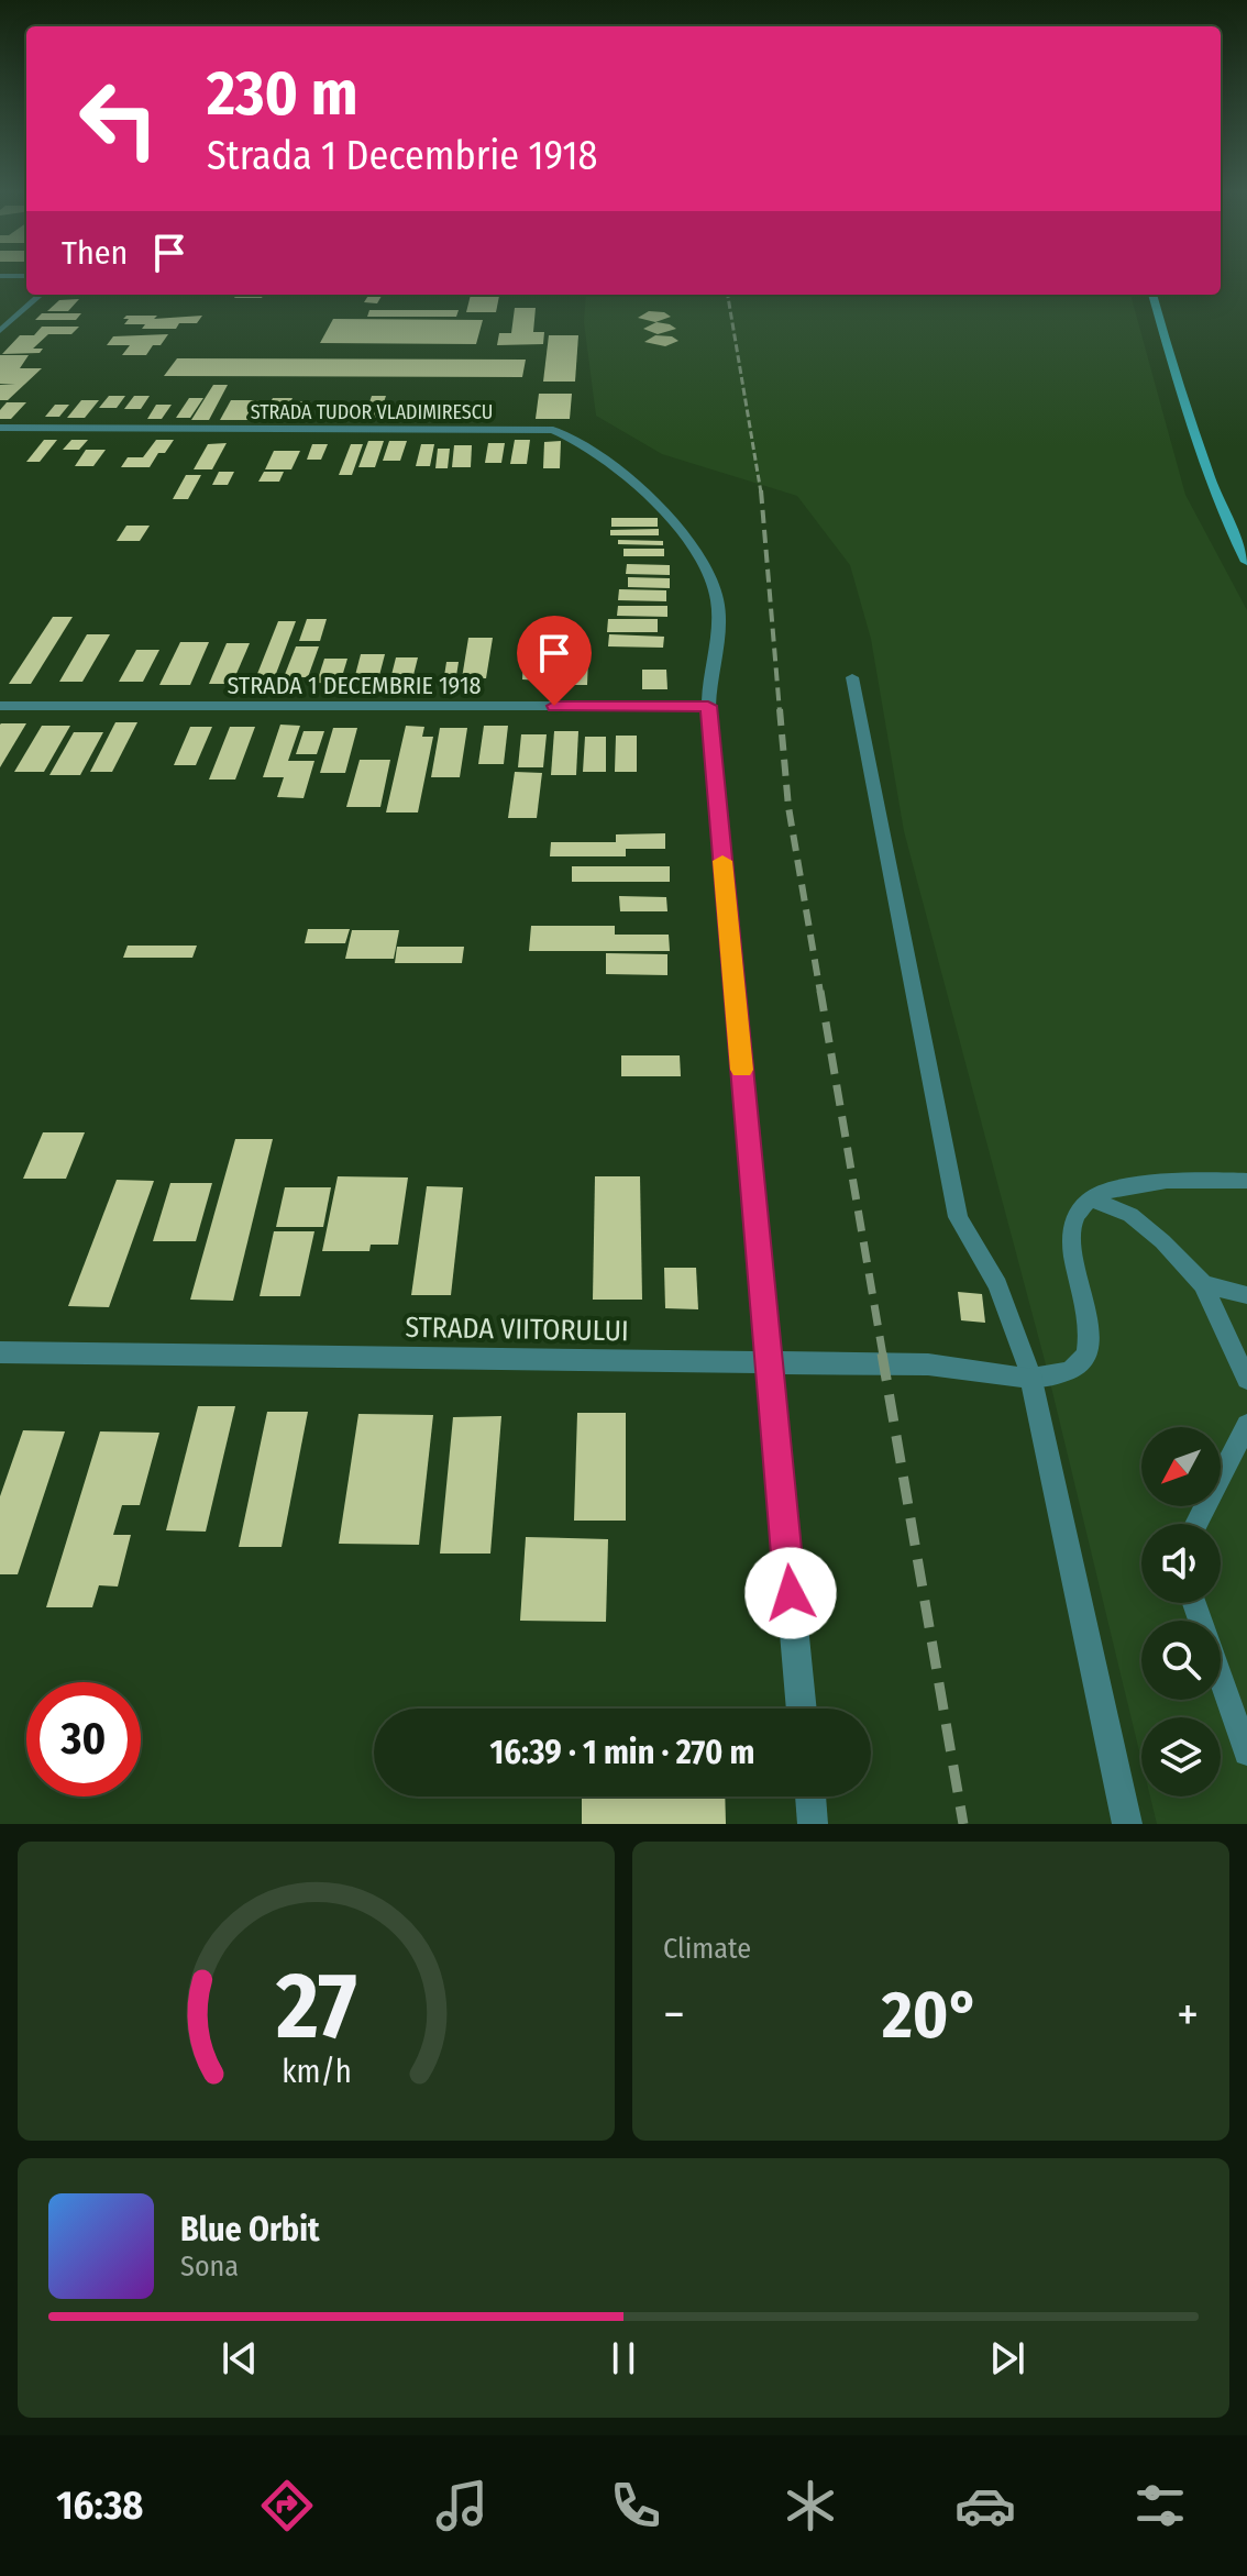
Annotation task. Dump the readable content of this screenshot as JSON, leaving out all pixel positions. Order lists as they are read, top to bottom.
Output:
{
  "streets": {
    "street": ["STRADA TUDOR VLADIMIRESCU", "STRADA 1 DECEMBRIE 1918", "STRADA VIITORULUI"]
  },
  "crossings": [
    ["STRADA TUDOR VLADIMIRESCU", "STRADA 1 DECEMBRIE 1918"],
    ["STRADA TUDOR VLADIMIRESCU", "STRADA VIITORULUI"]
  ],
  "north": "bottom left",
  "page": {
    "turn": ["230 m", "Strada 1 Decembrie 1918"],
    "then": "Then",
    "limit": "30",
    "trip": "16:39 · 1 min · 270 m",
    "tile": "Climate",
    "heat": ["−", "20°", "+"],
    "song": ["Blue Orbit", "Sona"],
    "tabs": "16:38",
    "gauge": ["27", "km/h"]
  }
}
